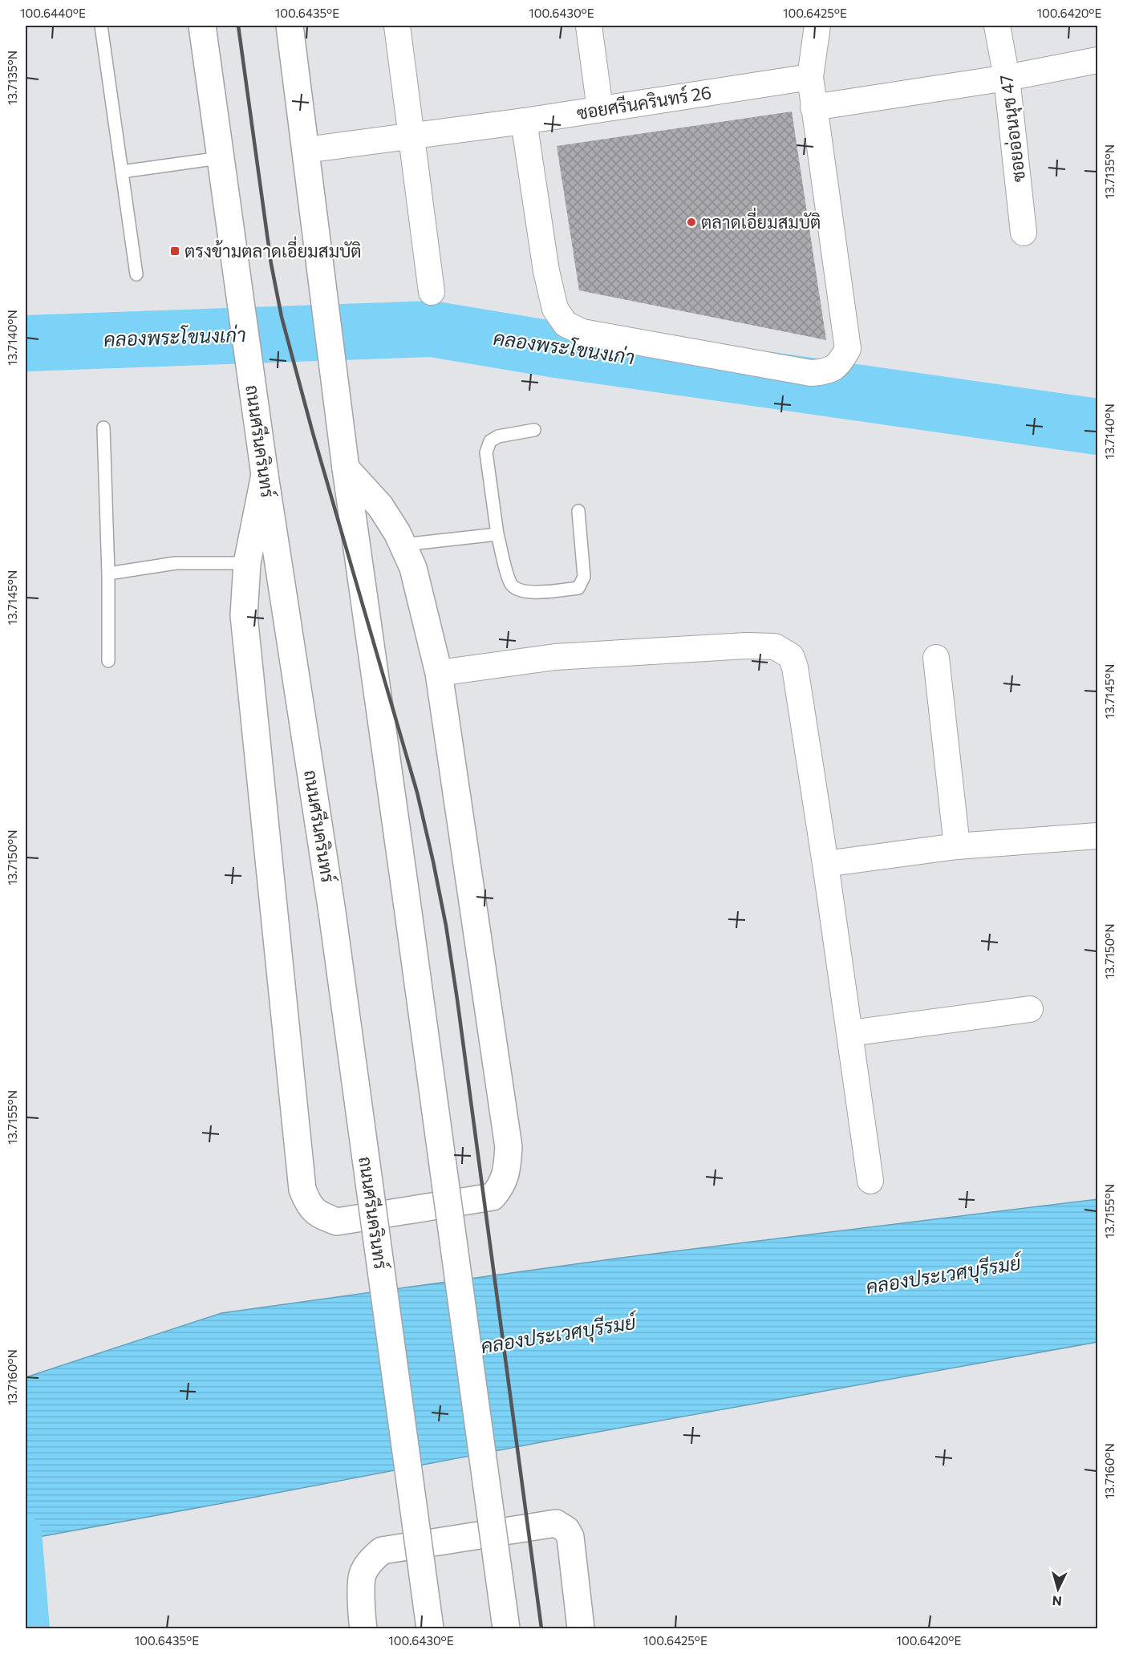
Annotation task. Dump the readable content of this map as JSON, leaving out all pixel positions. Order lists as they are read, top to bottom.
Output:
{
  "streets": {
    "main road": ["ถนนศรีนครินทร์"],
    "street": ["ซอยศรีนครินทร์ 26", "ซอยอ่อนนุช 47"]
  },
  "water": ["คลองพระโขนงเก่า", "คลองประเวศบุรีรมย์"],
  "places": {
    "other": ["ตลาดเอี่ยมสมบัติ"],
    "transit": ["ตรงข้ามตลาดเอี่ยมสมบัติ"]
  },
  "north": "bottom",
  "coordinates": [
    "100.6440°E",
    "100.6435°E",
    "100.6430°E",
    "100.6425°E",
    "100.6420°E",
    "13.7135°N",
    "13.7140°N",
    "13.7145°N",
    "13.7150°N",
    "13.7155°N",
    "13.7160°N"
  ]
}
